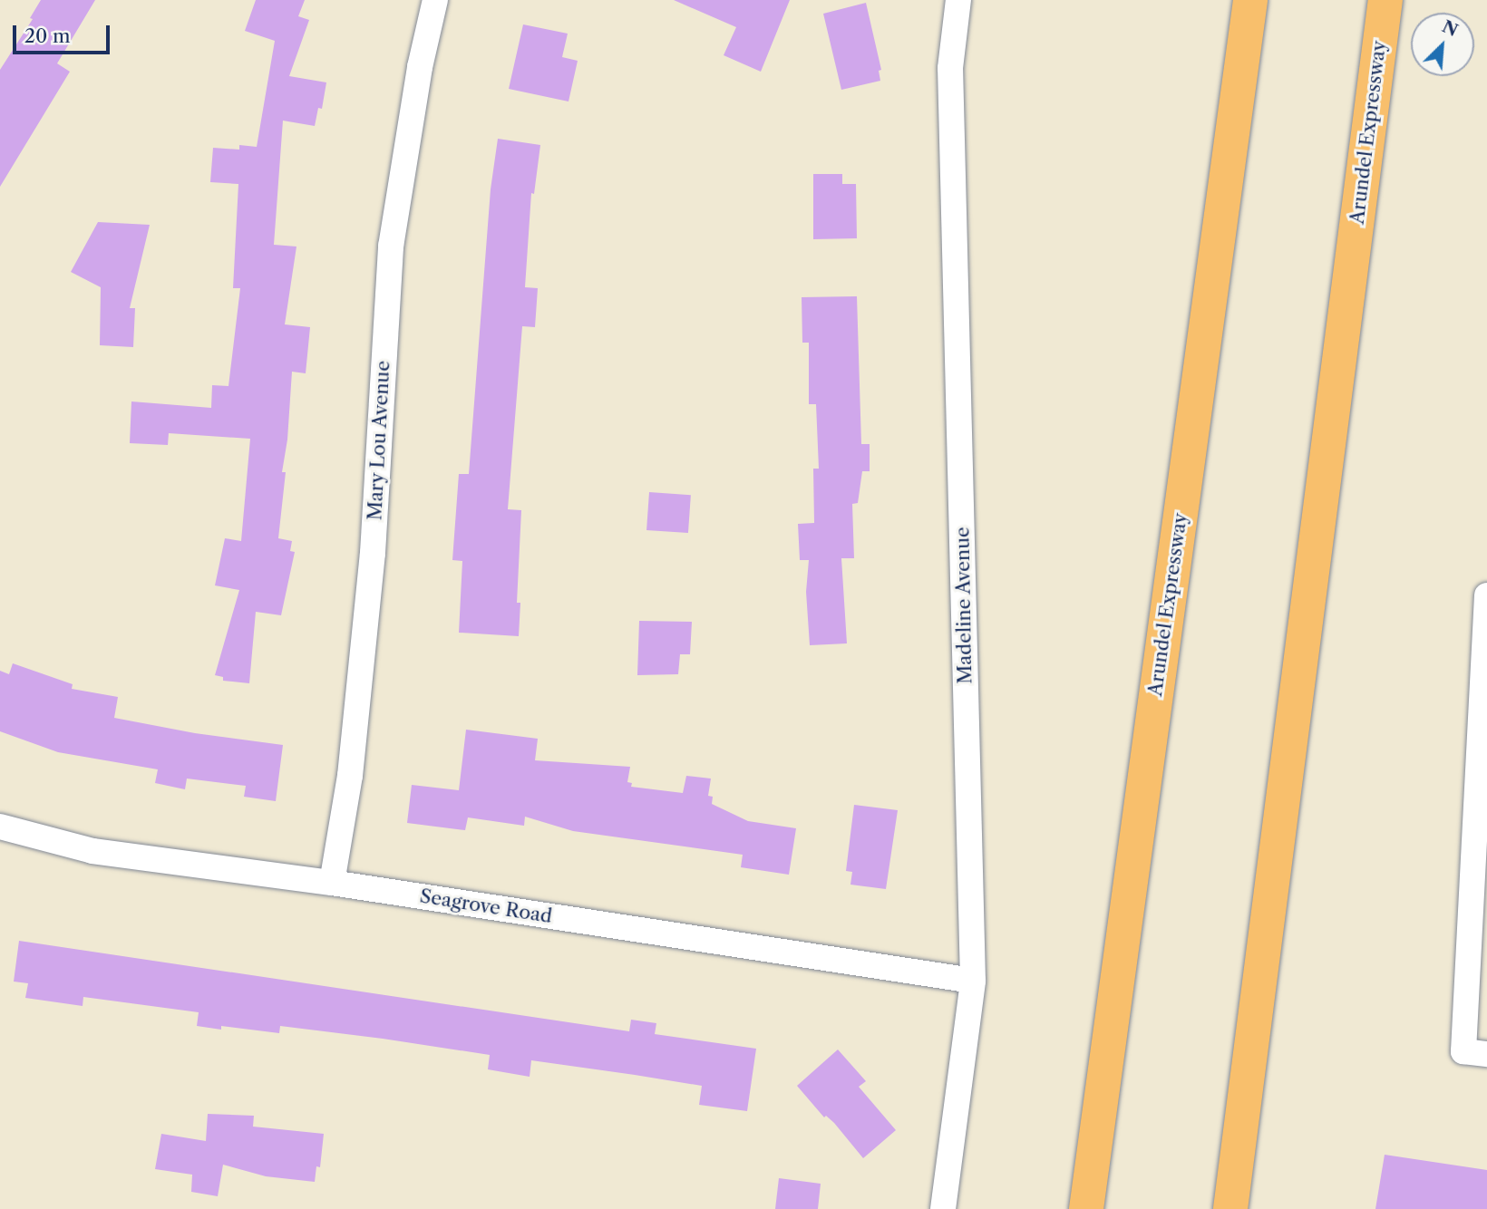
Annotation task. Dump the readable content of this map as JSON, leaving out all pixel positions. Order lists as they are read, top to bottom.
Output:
{
  "streets": {
    "highway": ["Arundel Expressway"],
    "street": ["Mary Lou Avenue", "Madeline Avenue", "Seagrove Road"]
  },
  "crossings": [
    ["Mary Lou Avenue", "Seagrove Road"],
    ["Madeline Avenue", "Seagrove Road"]
  ],
  "scale_bar": "20 m",
  "north": "top right"
}
